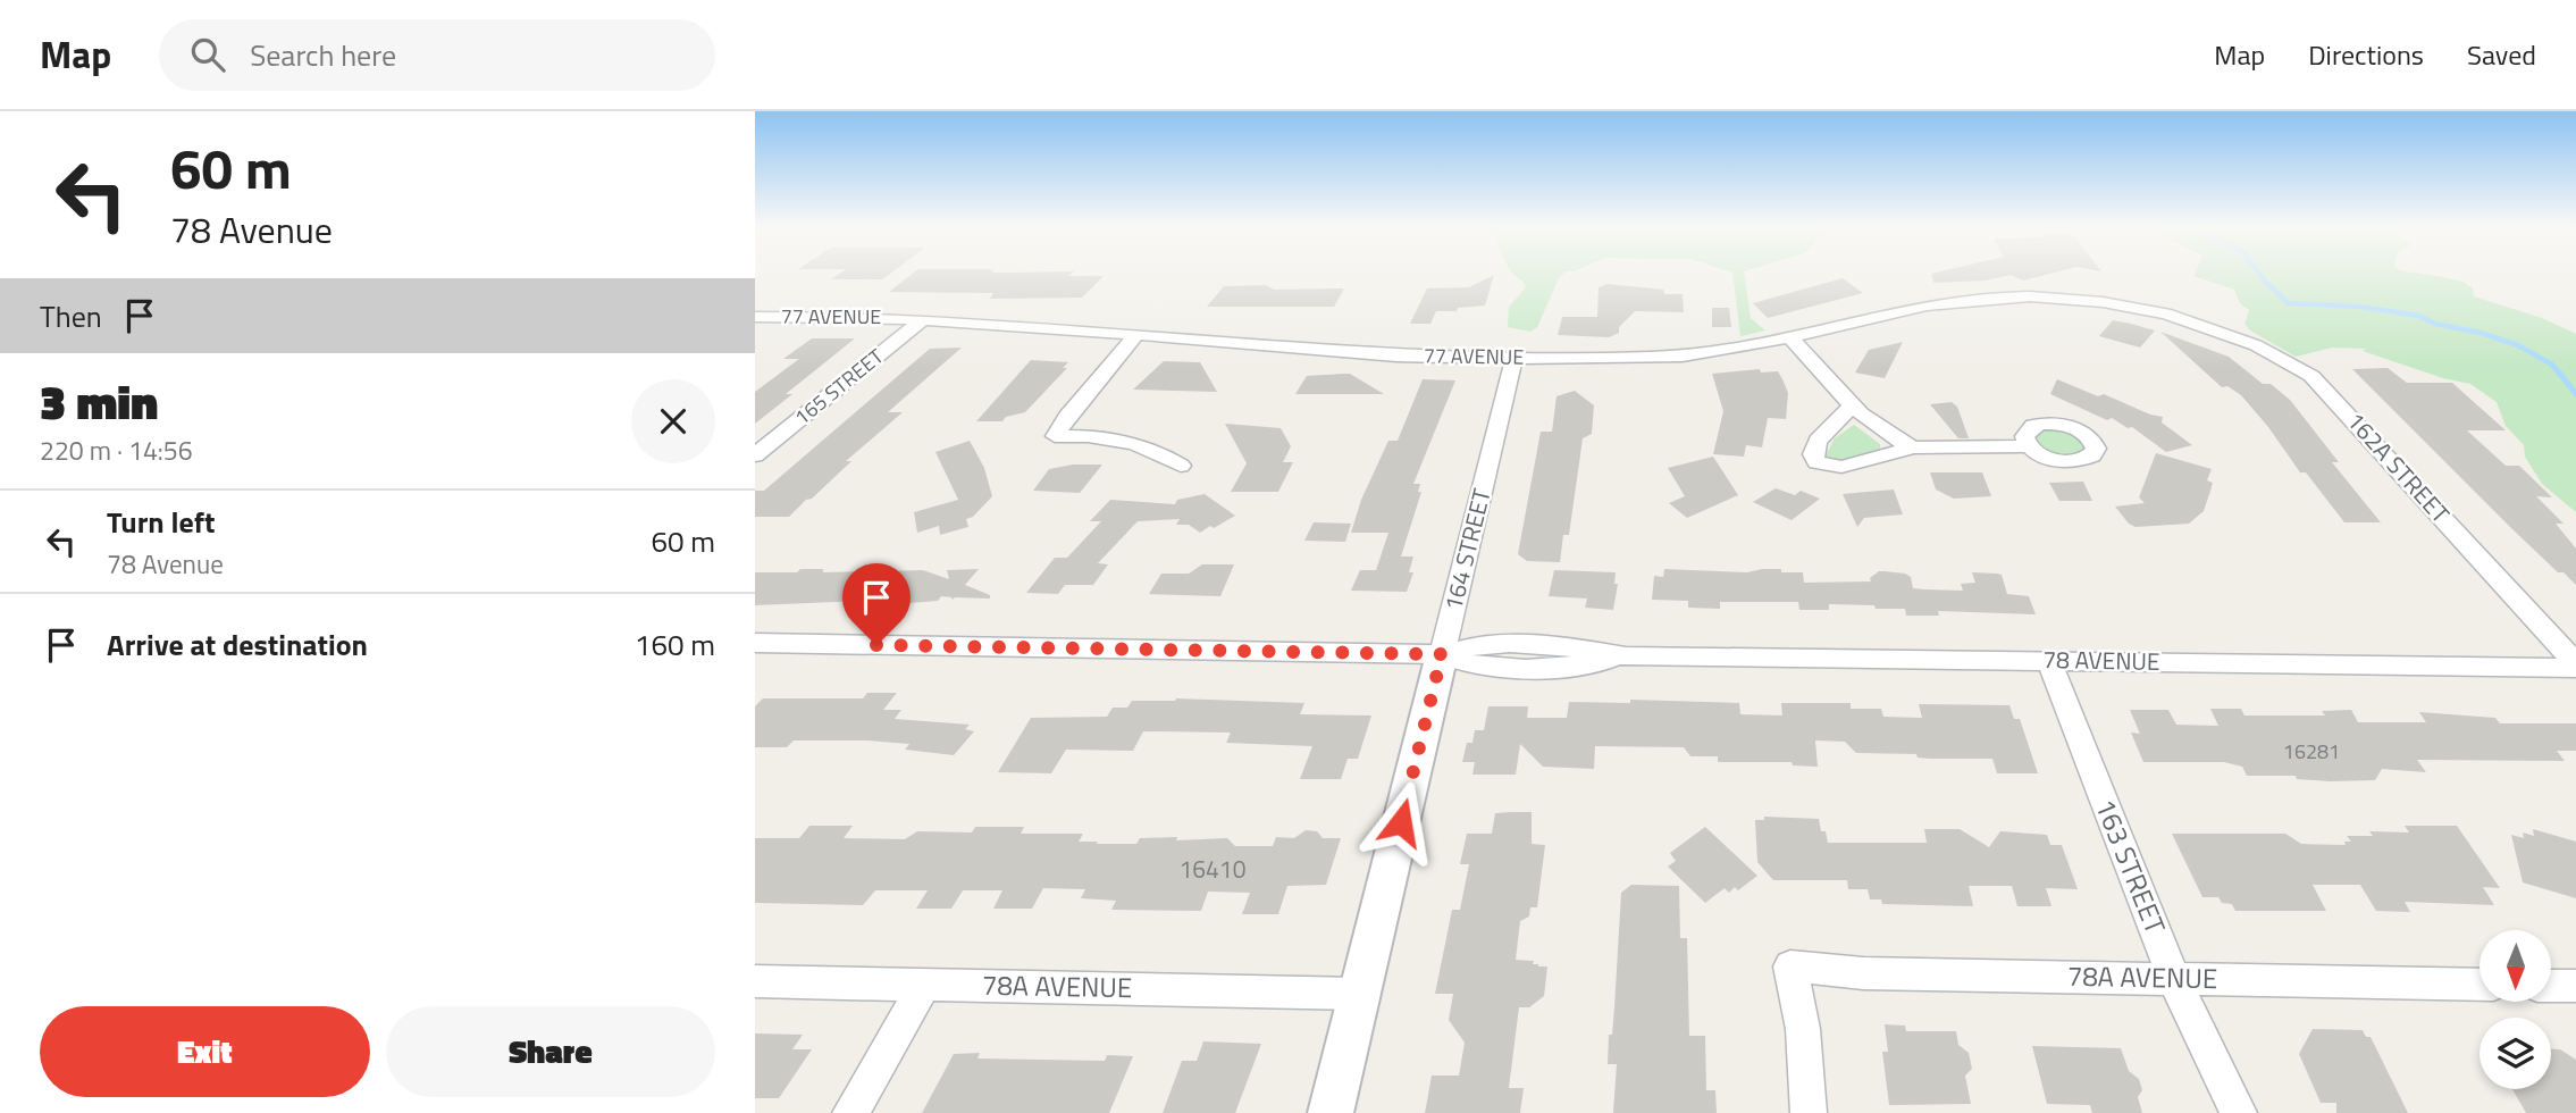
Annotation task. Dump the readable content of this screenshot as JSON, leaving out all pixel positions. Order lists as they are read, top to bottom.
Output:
{
  "streets": {
    "street": [
      "77 AVENUE",
      "165 STREET",
      "162A STREET",
      "164 STREET",
      "78 AVENUE",
      "163 STREET",
      "78A AVENUE"
    ]
  },
  "crossings": [
    ["77 AVENUE", "165 STREET"],
    ["77 AVENUE", "162A STREET"],
    ["77 AVENUE", "164 STREET"],
    ["162A STREET", "78 AVENUE"],
    ["164 STREET", "78 AVENUE"],
    ["164 STREET", "78A AVENUE"],
    ["78 AVENUE", "163 STREET"],
    ["163 STREET", "78A AVENUE"]
  ],
  "house_numbers": ["16281", "16410"],
  "north": "bottom",
  "page": {
    "header": "Map",
    "search": "Search here",
    "nav": ["Map", "Directions", "Saved"],
    "turn": ["60 m", "78 Avenue"],
    "then": "Then",
    "heading": ["3 min", "220 m · 14:56"],
    "list": [
      {
        "name": "Turn left",
        "note": "78 Avenue",
        "value": "60 m"
      },
      {
        "name": "Arrive at destination",
        "value": "160 m"
      }
    ],
    "buttons": ["Exit", "Share"]
  }
}
